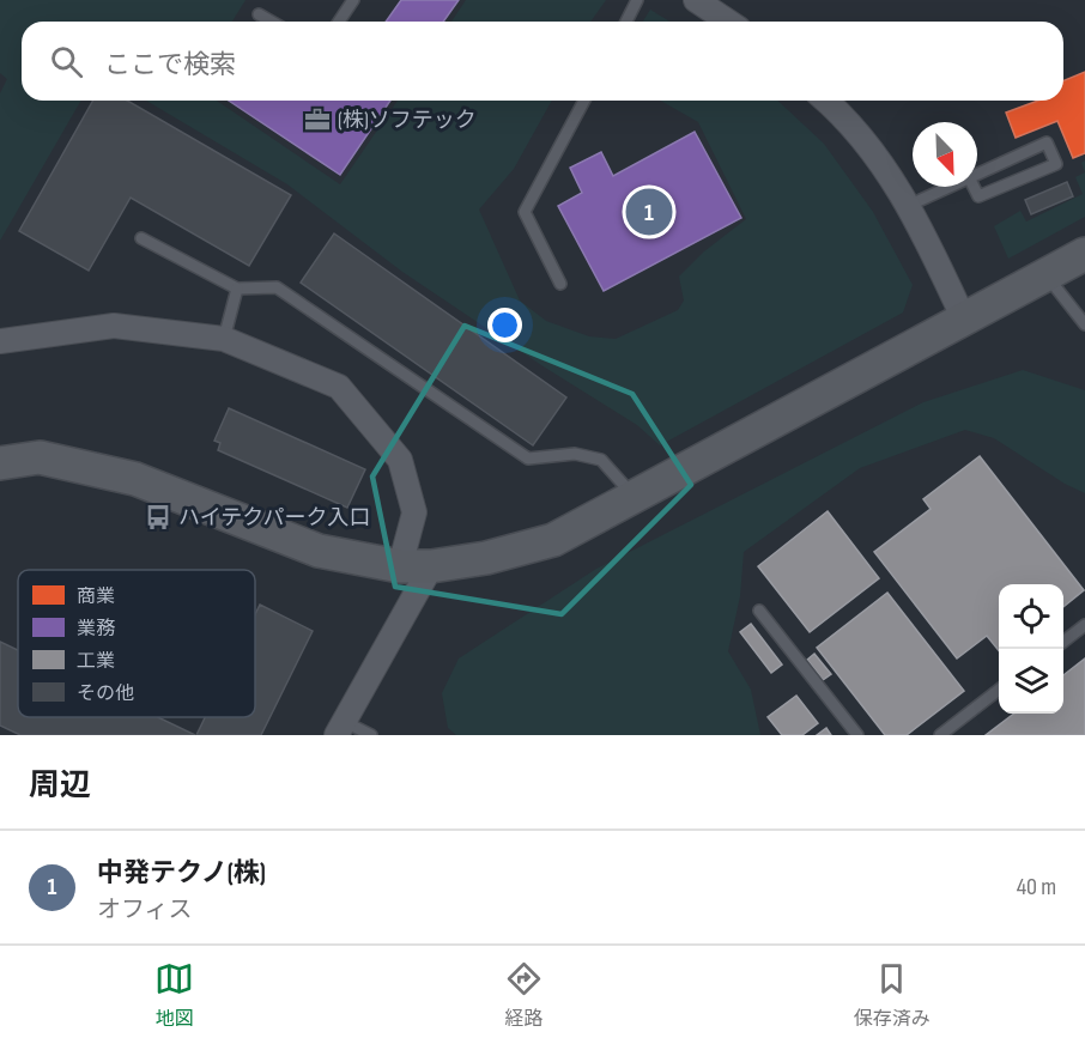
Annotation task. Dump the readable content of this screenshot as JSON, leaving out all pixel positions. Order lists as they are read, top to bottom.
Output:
{
  "places": {
    "office": ["(株)ソフテック"],
    "bus stop": ["ハイテクパーク入口"]
  },
  "legend": [
    "商業",
    "業務",
    "工業",
    "その他"
  ],
  "north": "bottom right",
  "page": {
    "search": "ここで検索",
    "pins": "1",
    "heading": "周辺",
    "list": [
      {
        "mark": "1",
        "name": "中発テクノ(株)",
        "note": "オフィス",
        "value": "40 m"
      }
    ],
    "nav": ["地図", "経路", "保存済み"]
  }
}
